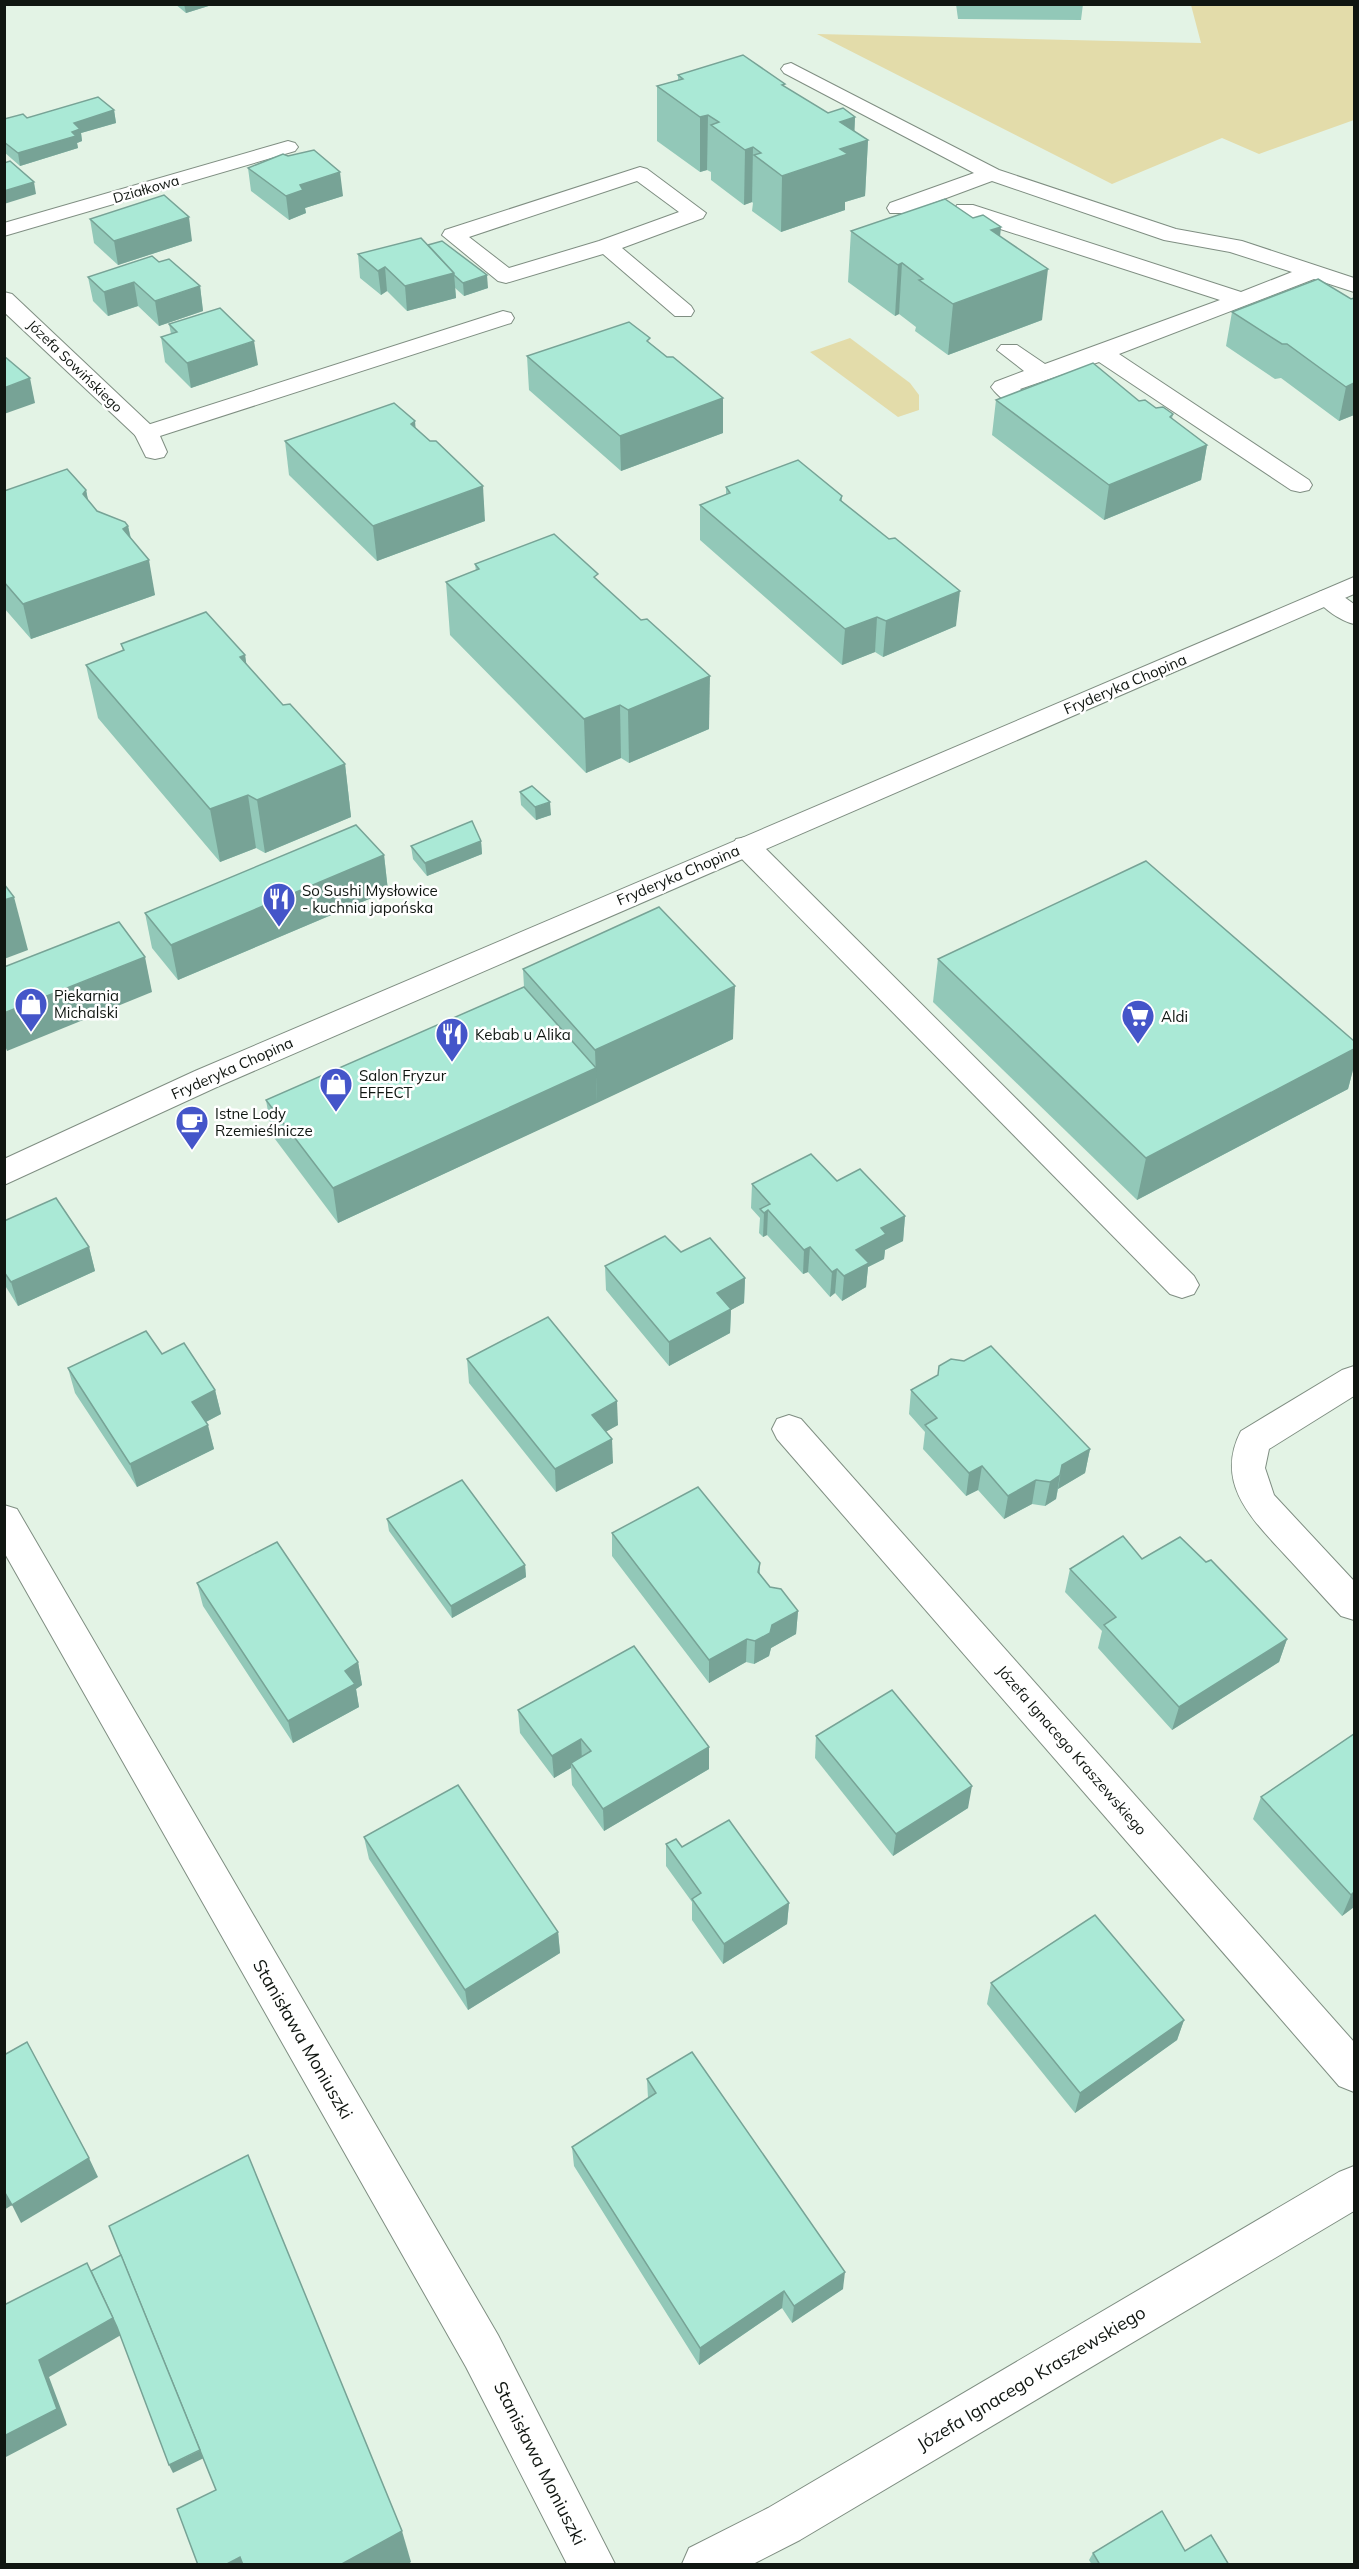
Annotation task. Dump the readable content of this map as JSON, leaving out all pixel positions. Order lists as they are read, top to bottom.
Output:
{
  "streets": {
    "street": [
      "Działkowa",
      "Józefa Sowińskiego",
      "Fryderyka Chopina",
      "Józefa Ignacego Kraszewskiego",
      "Stanisława Moniuszki"
    ]
  },
  "places": {
    "restaurant": ["So Sushi Mysłowice - kuchnia japońska", "Kebab u Alika"],
    "shop": ["Piekarnia Michalski", "Salon Fryzur EFFECT"],
    "supermarket": ["Aldi"],
    "cafe": ["Istne Lody Rzemieślnicze"]
  }
}
